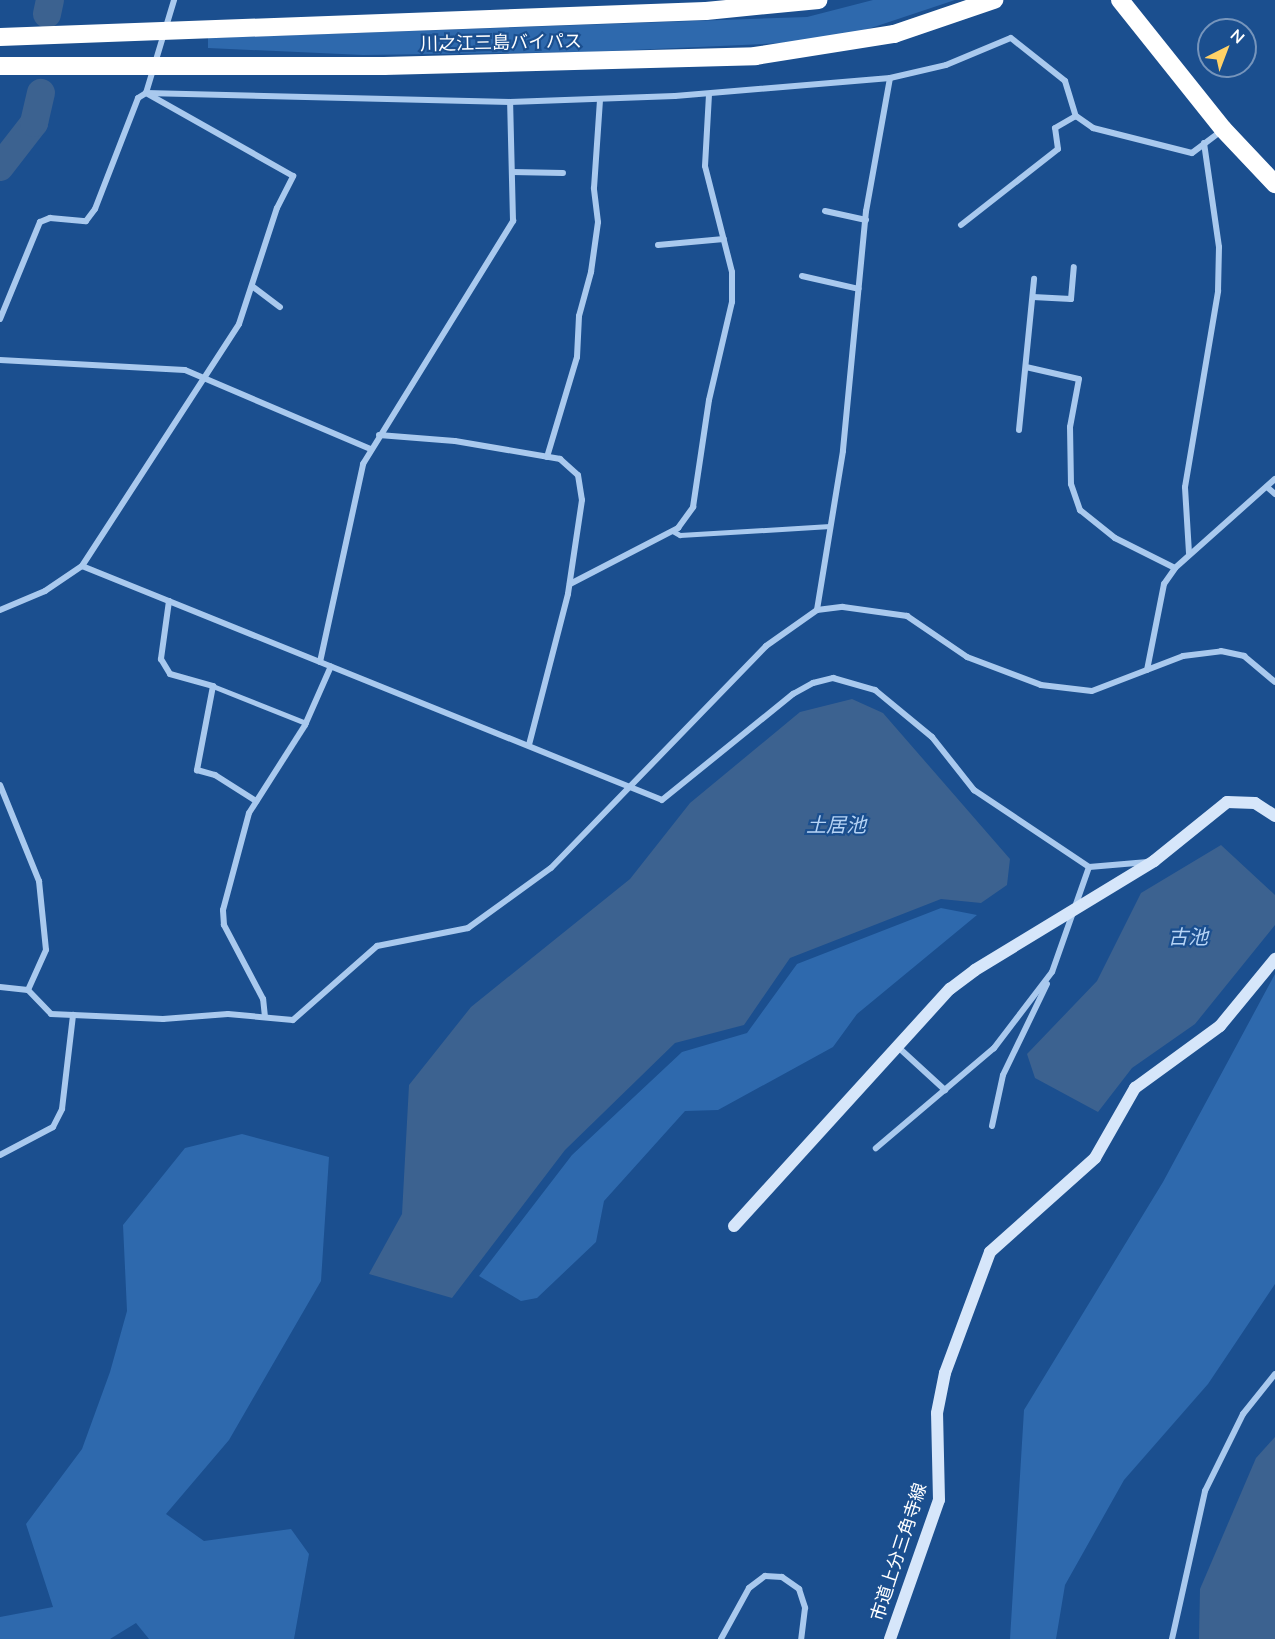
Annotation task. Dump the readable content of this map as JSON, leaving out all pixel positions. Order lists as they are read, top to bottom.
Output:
{
  "streets": {
    "highway": ["川之江三島バイパス"],
    "street": ["市道上分三角寺線"]
  },
  "water": ["土居池", "古池"],
  "north": "top right"
}
